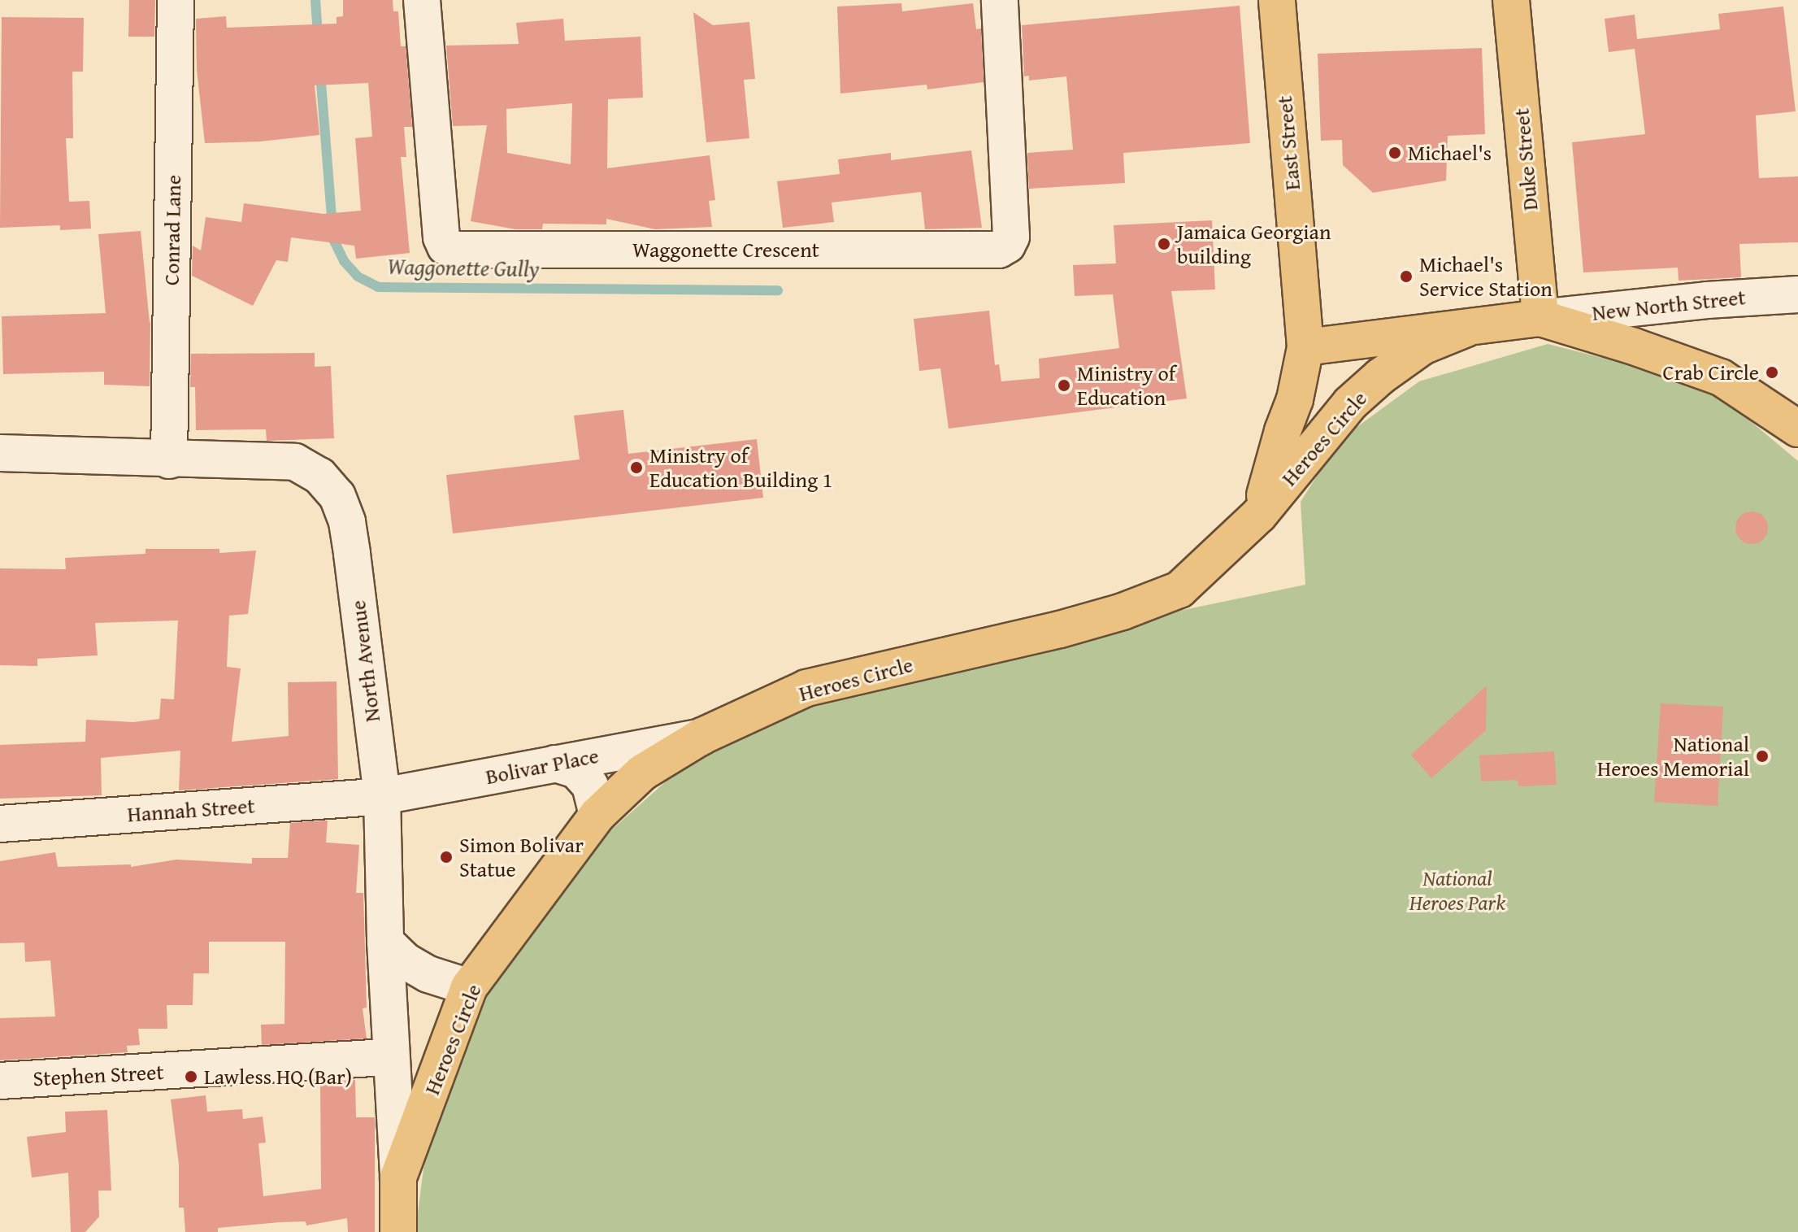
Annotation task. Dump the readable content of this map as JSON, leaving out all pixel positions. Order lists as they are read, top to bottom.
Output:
{
  "streets": {
    "main road": ["East Street", "Duke Street", "Heroes Circle"],
    "street": [
      "Conrad Lane",
      "Waggonette Crescent",
      "New North Street",
      "North Avenue",
      "Bolivar Place",
      "Hannah Street",
      "Stephen Street"
    ]
  },
  "crossings": [
    ["East Street", "Heroes Circle"],
    ["Duke Street", "New North Street"],
    ["Duke Street", "Heroes Circle"],
    ["Conrad Lane", "North Avenue"],
    ["New North Street", "Heroes Circle"],
    ["Heroes Circle", "North Avenue"],
    ["Heroes Circle", "Bolivar Place"],
    ["North Avenue", "Bolivar Place"],
    ["North Avenue", "Hannah Street"],
    ["North Avenue", "Stephen Street"],
    ["Bolivar Place", "Hannah Street"]
  ],
  "water": ["Waggonette Gully"],
  "parks": ["National Heroes Park"],
  "places": [
    "Michael's",
    "Jamaica Georgian building",
    "Michael's Service Station",
    "Crab Circle",
    "Ministry of Education",
    "Ministry of Education Building 1",
    "National Heroes Memorial",
    "Simon Bolivar Statue",
    "Lawless HQ (Bar)"
  ]
}
